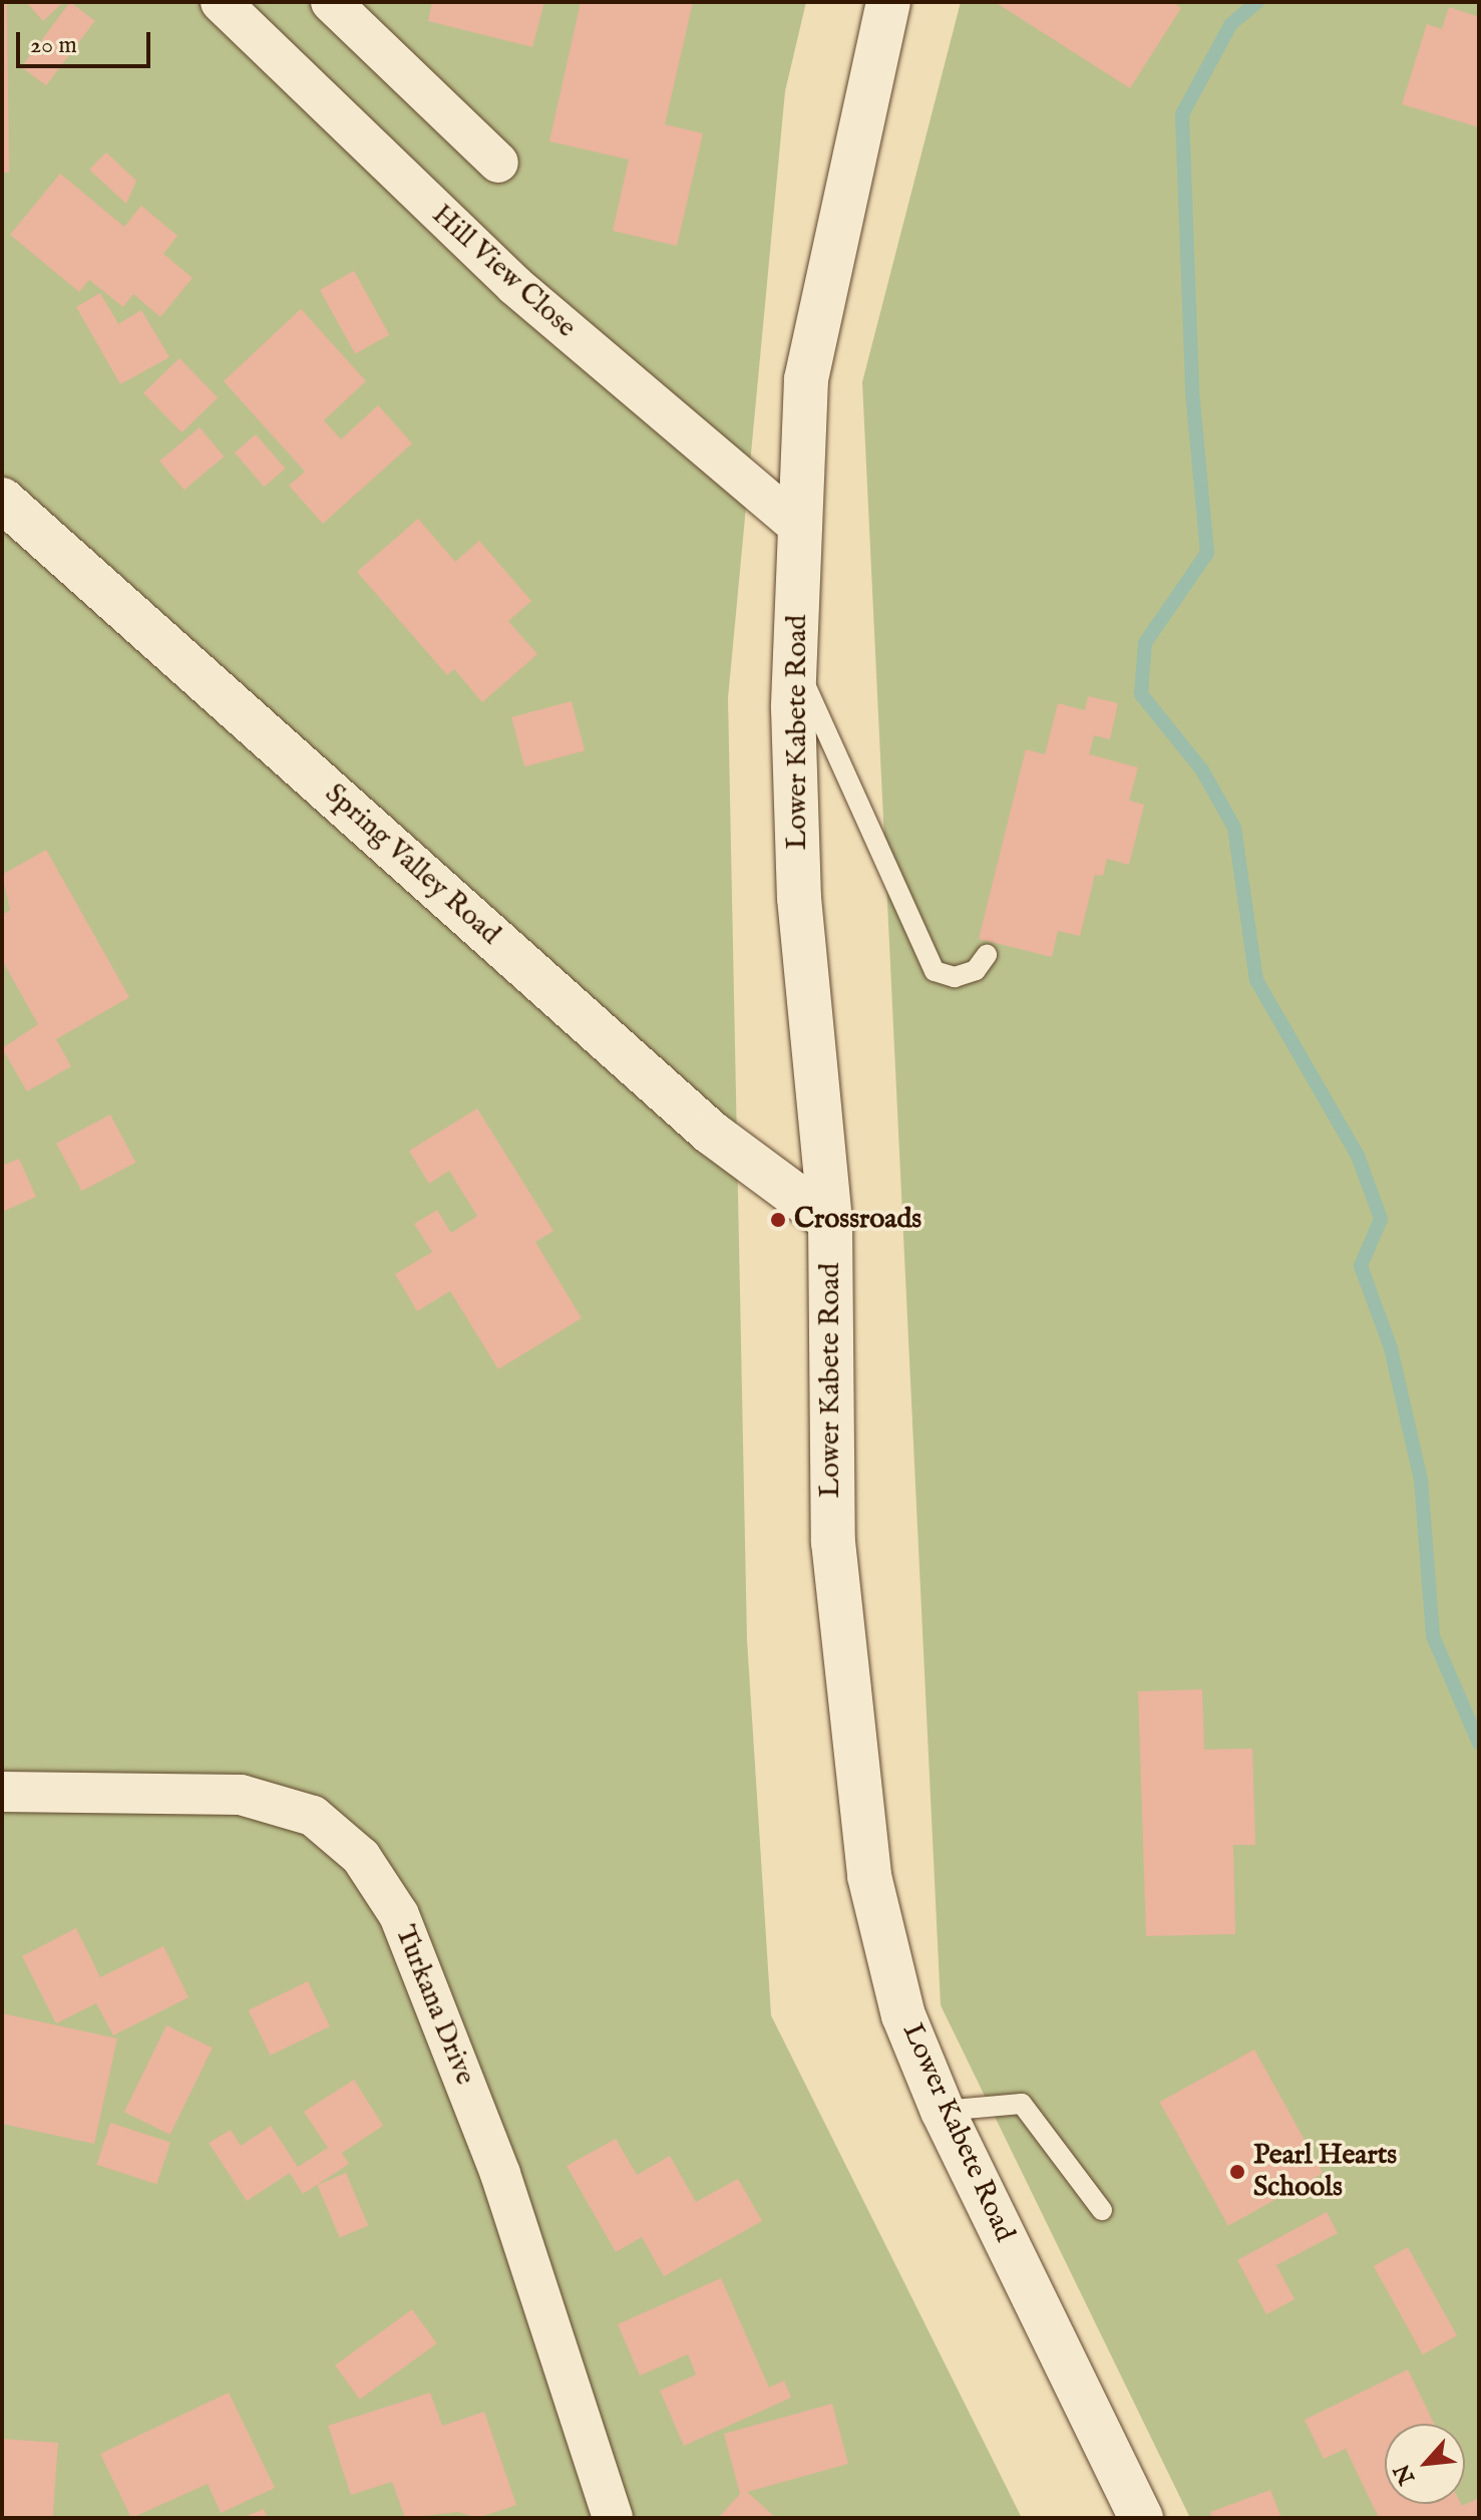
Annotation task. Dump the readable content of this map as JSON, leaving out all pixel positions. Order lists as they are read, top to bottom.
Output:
{
  "streets": {
    "main road": ["Lower Kabete Road", "Spring Valley Road"],
    "street": ["Hill View Close", "Turkana Drive"]
  },
  "crossings": [
    ["Hill View Close", "Lower Kabete Road"],
    ["Lower Kabete Road", "Spring Valley Road"]
  ],
  "places": ["Crossroads", "Pearl Hearts Schools"],
  "scale_bar": "20 m",
  "north": "bottom left"
}
